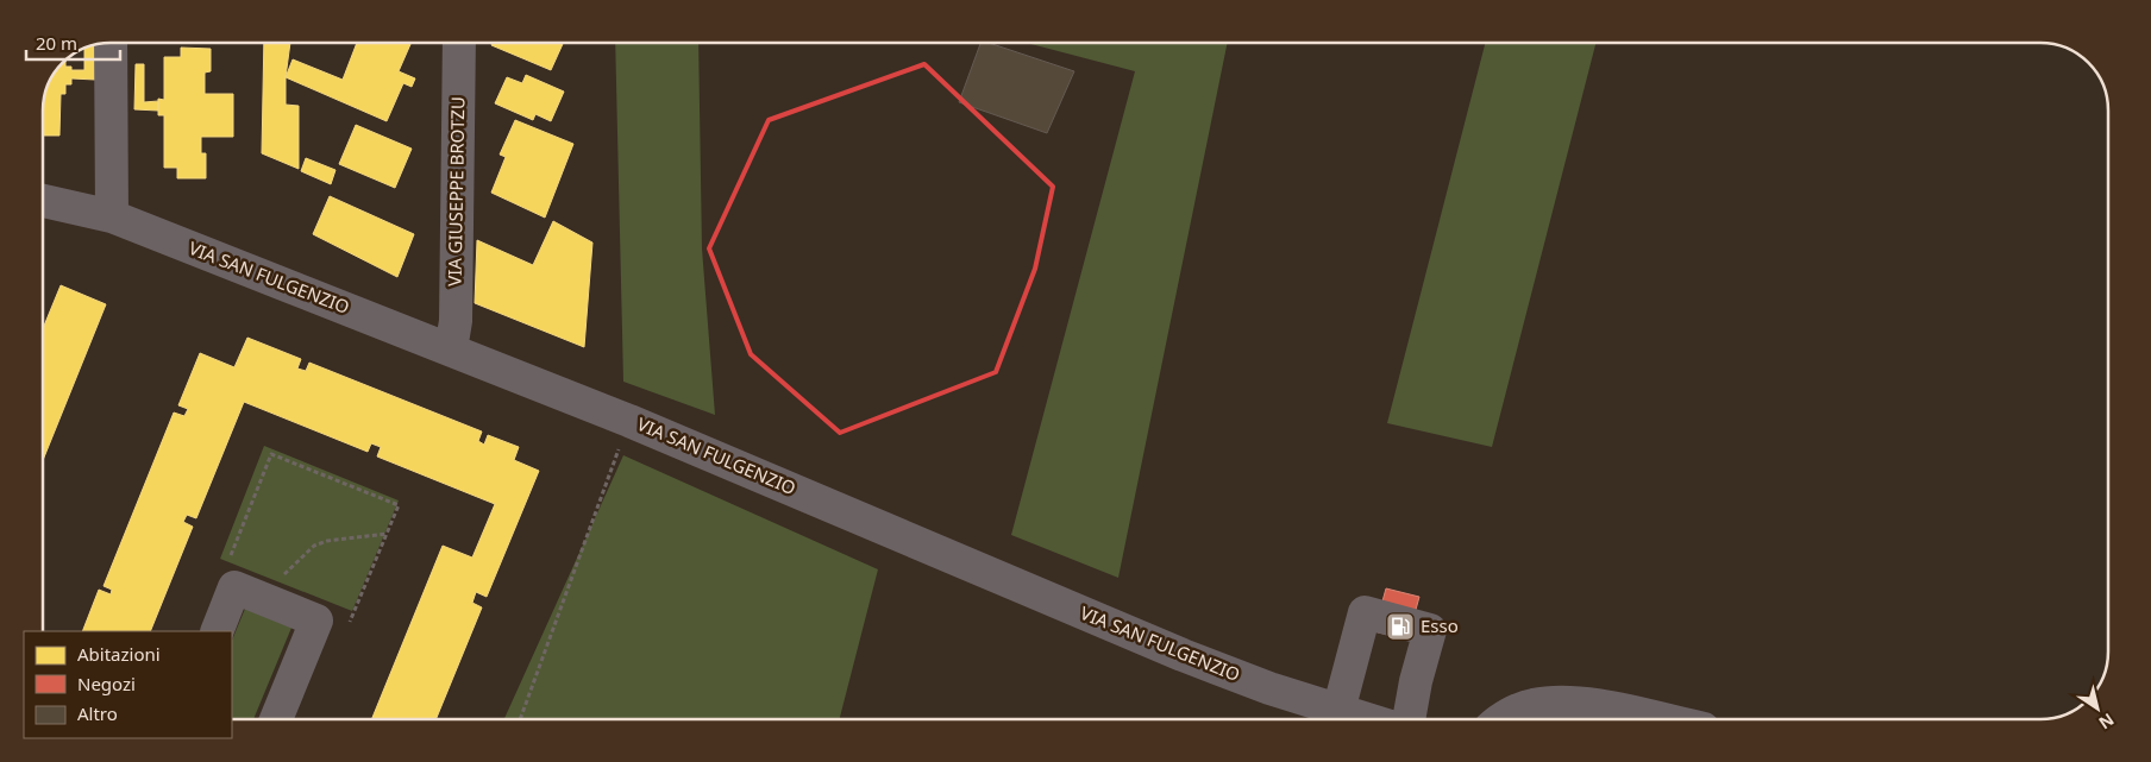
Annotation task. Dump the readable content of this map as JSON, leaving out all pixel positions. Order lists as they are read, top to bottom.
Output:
{
  "streets": {
    "street": ["VIA GIUSEPPE BROTZU", "VIA SAN FULGENZIO"]
  },
  "crossings": [
    ["VIA GIUSEPPE BROTZU", "VIA SAN FULGENZIO"]
  ],
  "places": {
    "fuel station": ["Esso"]
  },
  "legend": ["Abitazioni", "Negozi", "Altro"],
  "scale_bar": "20 m",
  "north": "bottom right"
}
